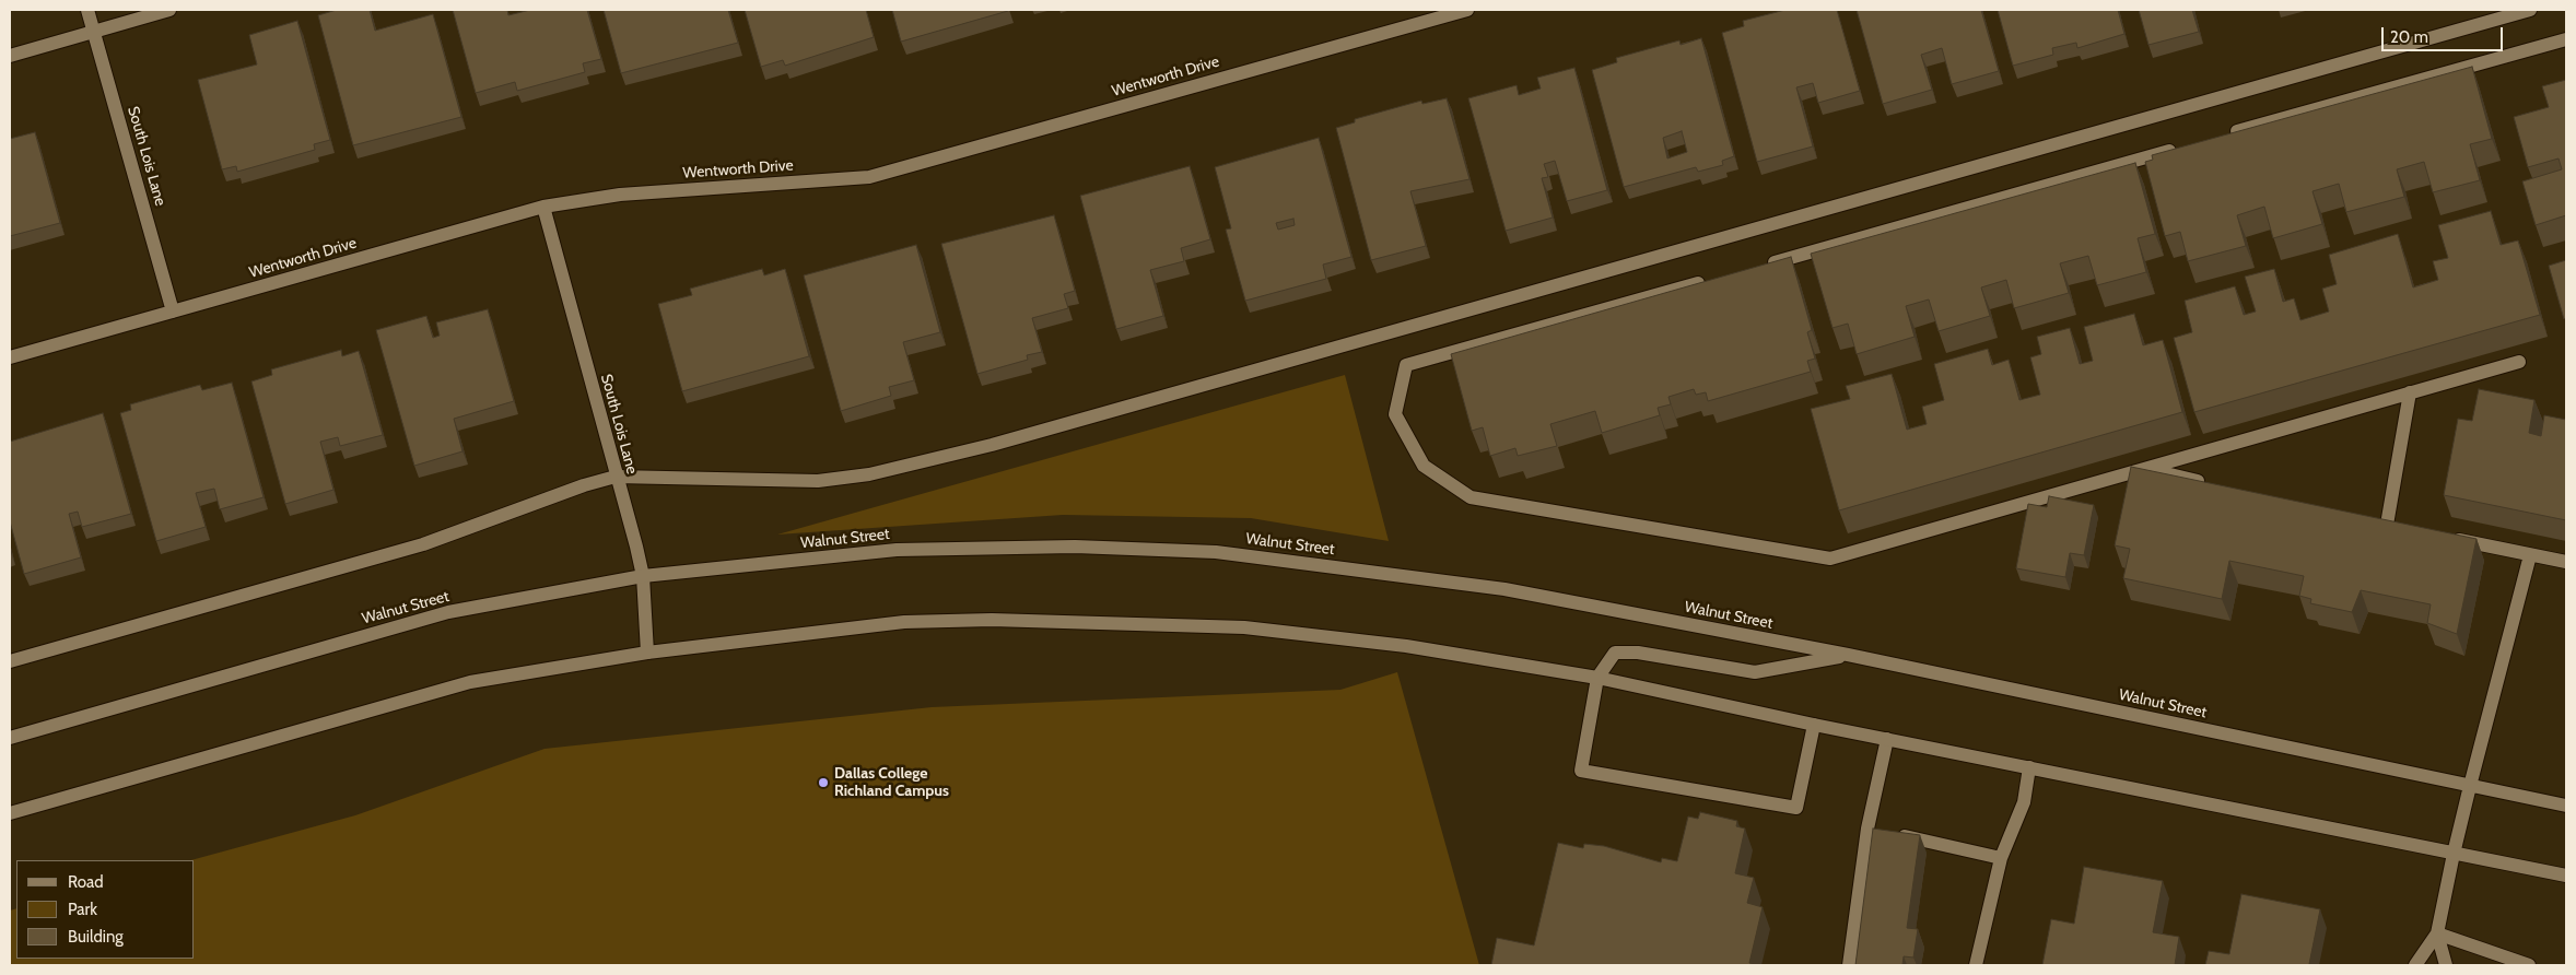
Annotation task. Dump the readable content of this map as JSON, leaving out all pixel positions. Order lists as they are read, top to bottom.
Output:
{
  "streets": {
    "main road": ["Wentworth Drive", "South Lois Lane", "Walnut Street"]
  },
  "crossings": [
    ["Wentworth Drive", "South Lois Lane"],
    ["South Lois Lane", "Walnut Street"]
  ],
  "places": ["Dallas College Richland Campus"],
  "legend": ["Road", "Park", "Building"],
  "scale_bar": "20 m"
}
